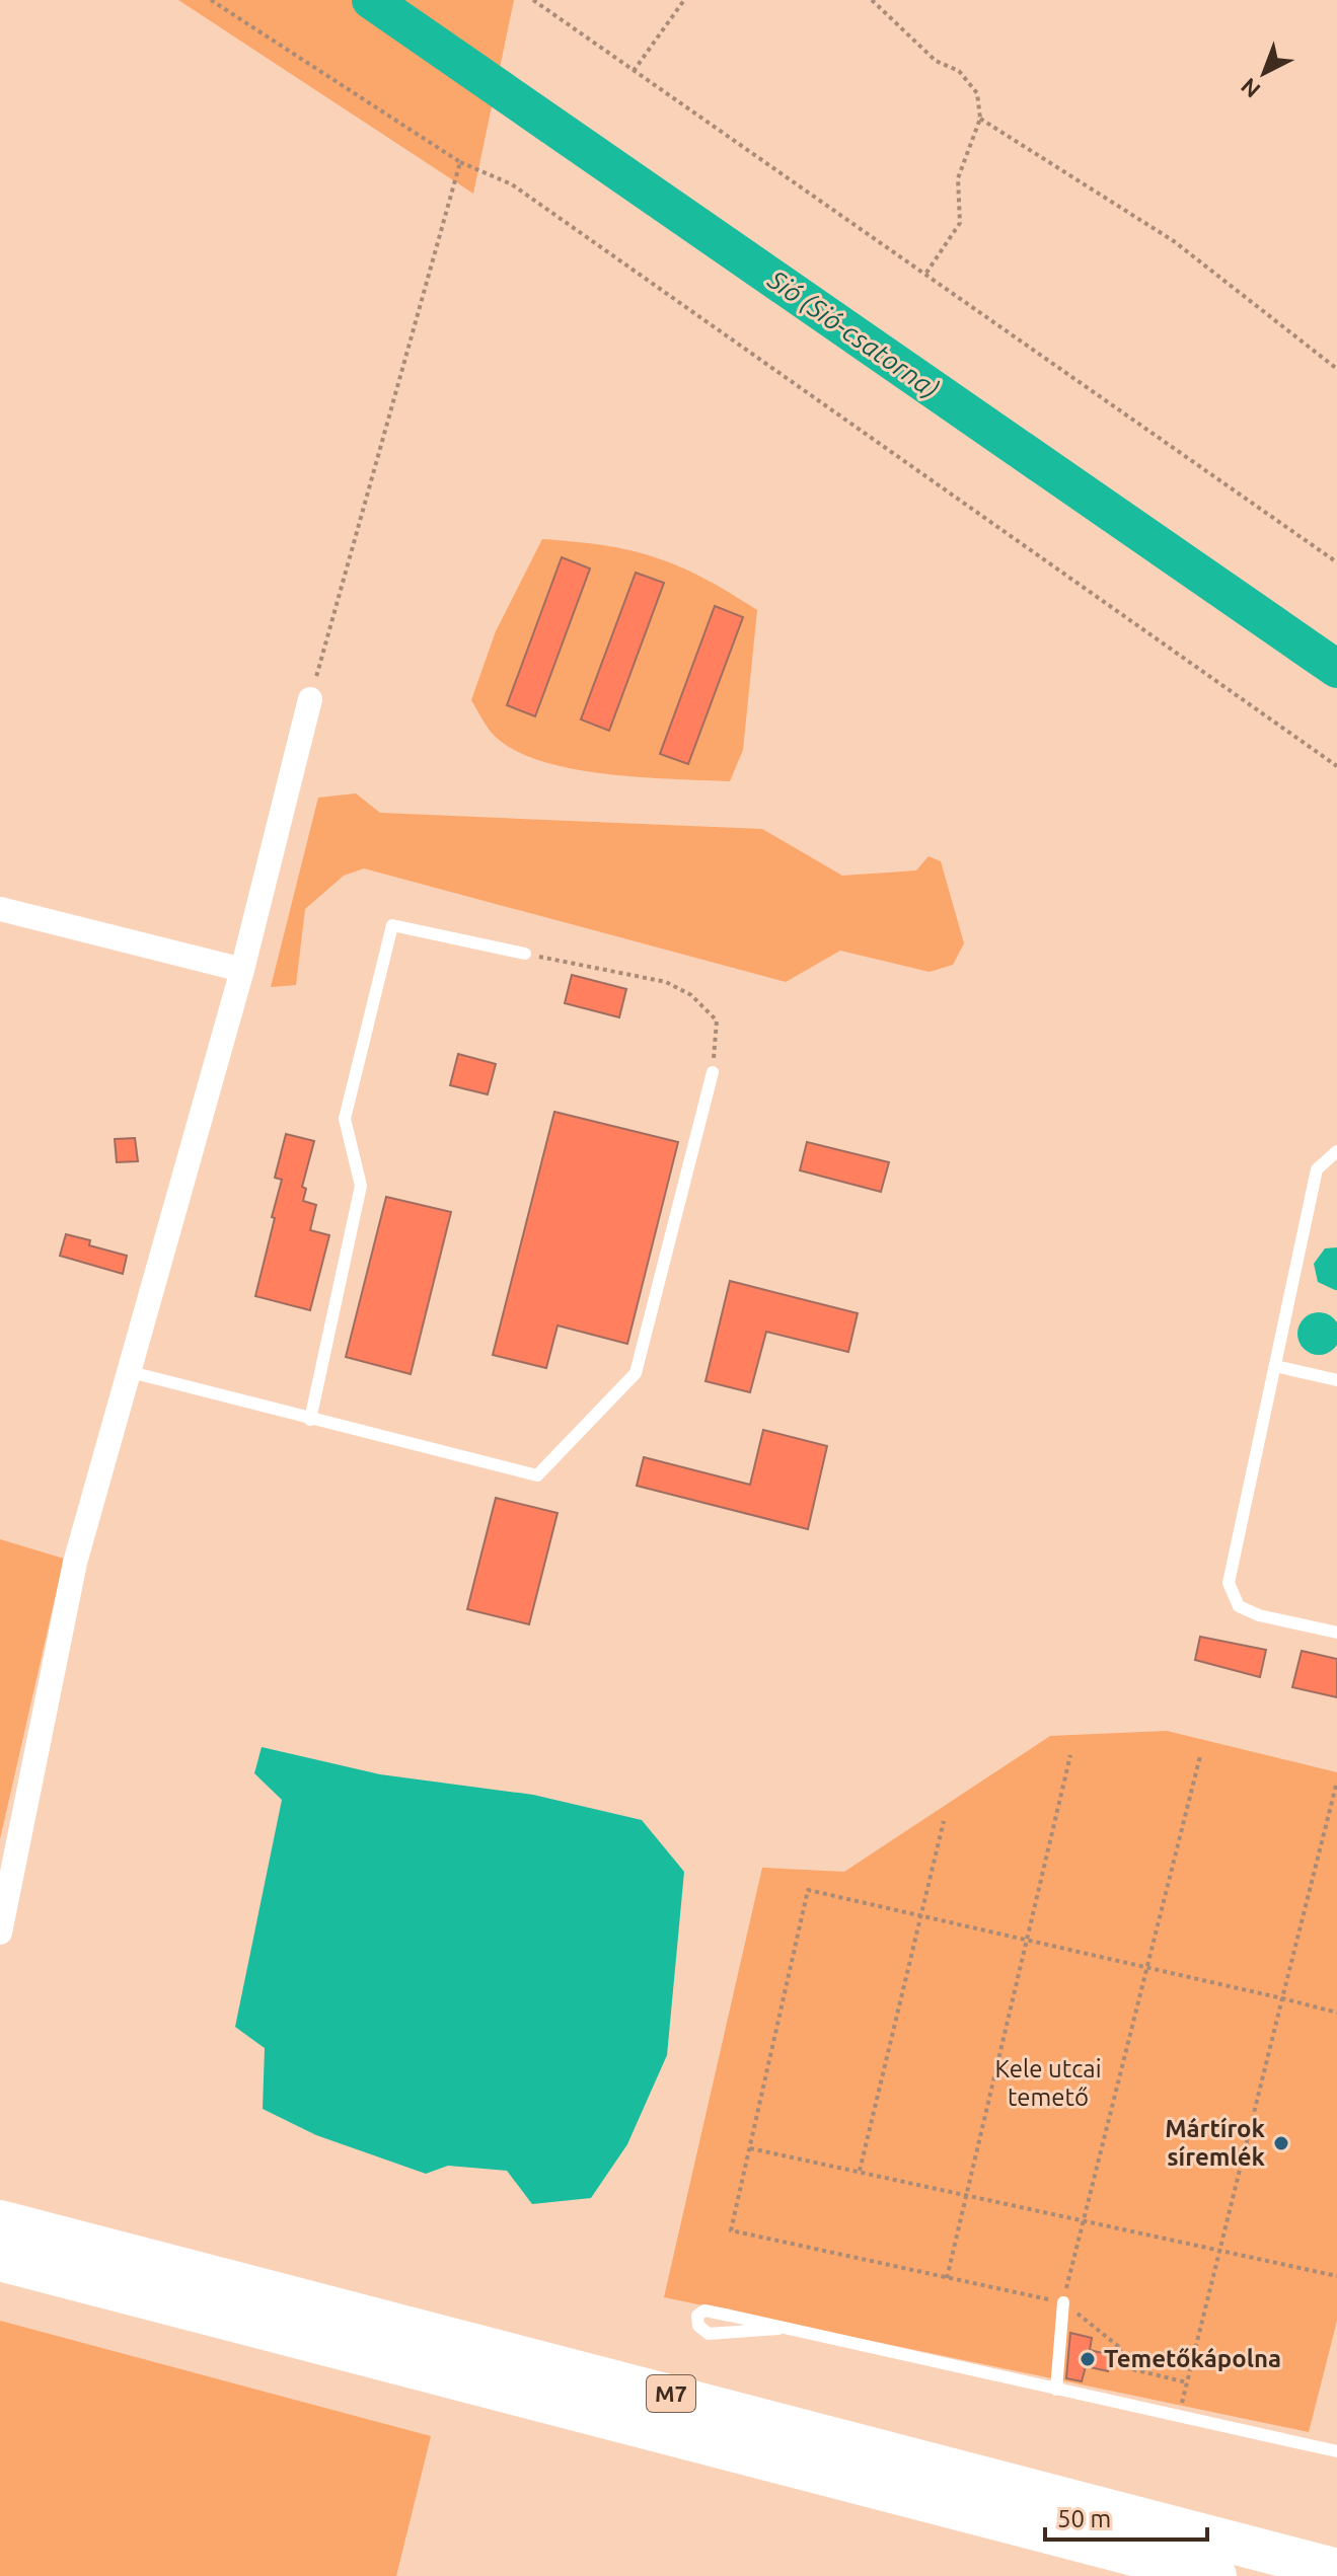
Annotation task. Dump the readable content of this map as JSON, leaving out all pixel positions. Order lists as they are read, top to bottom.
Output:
{
  "streets": {
    "highway": ["M7"]
  },
  "water": ["Sió (Sió-csatorna)"],
  "parks": ["Kele utcai temető"],
  "places": ["Mártírok síremlék", "Temetőkápolna"],
  "scale_bar": "50 m",
  "north": "bottom left"
}
